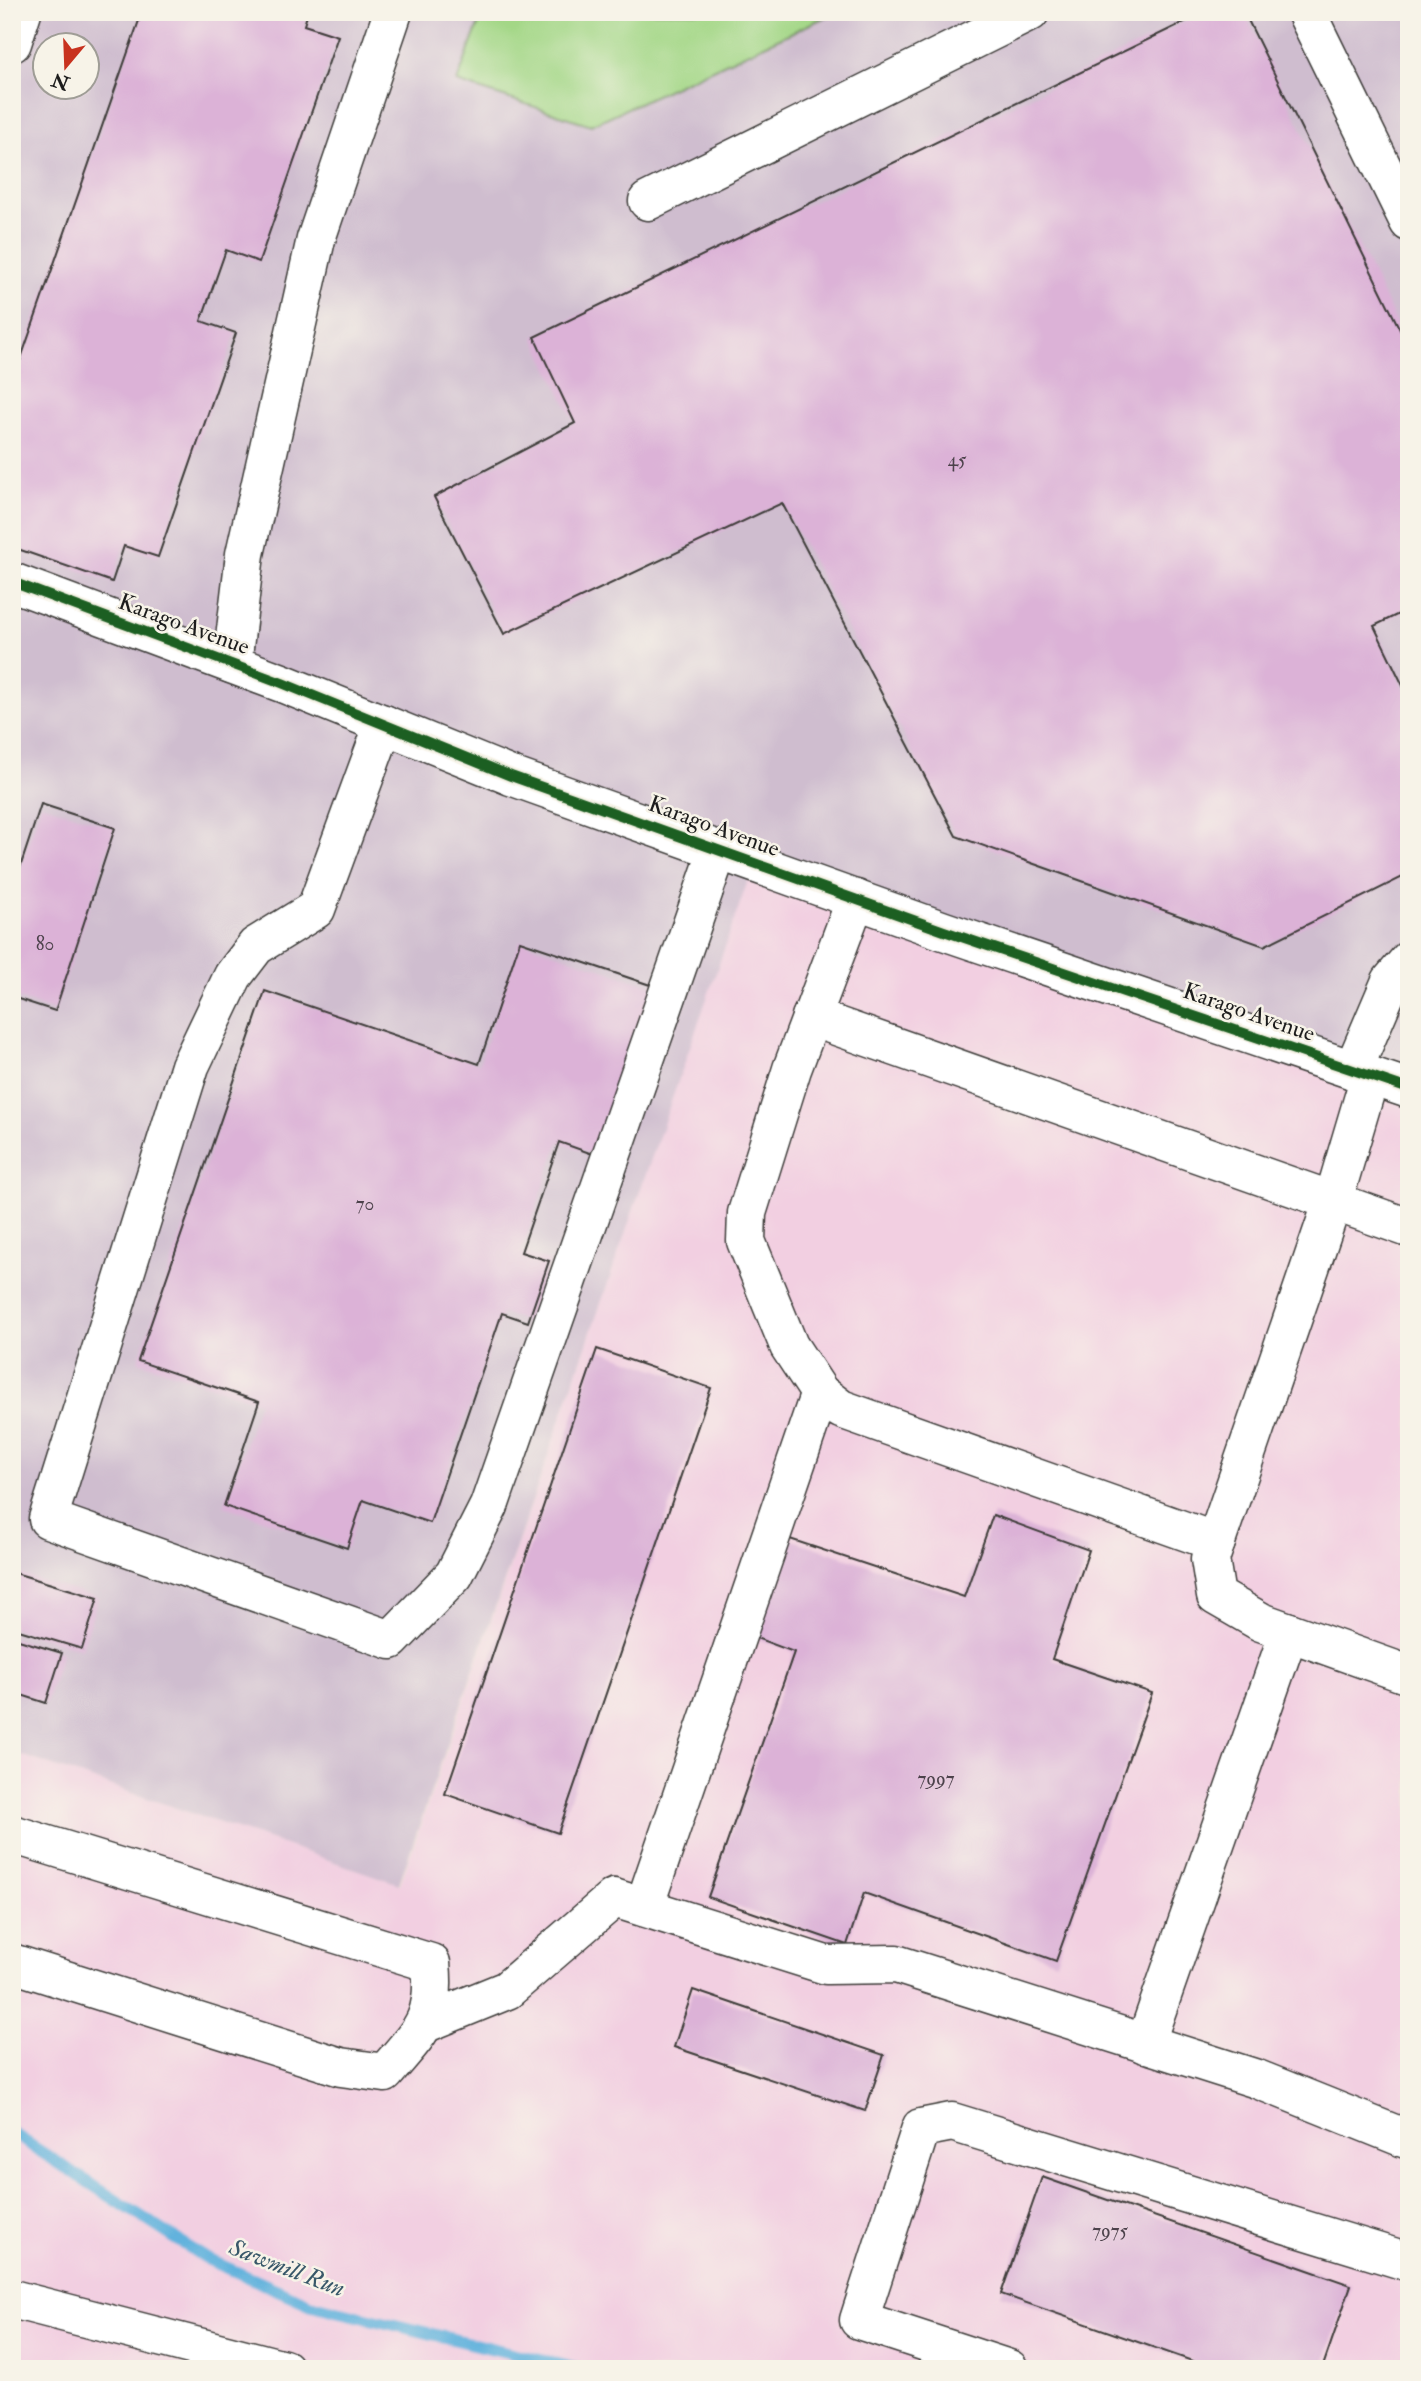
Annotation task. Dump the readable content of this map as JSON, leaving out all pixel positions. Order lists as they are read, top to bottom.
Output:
{
  "streets": {
    "street": ["Karago Avenue"]
  },
  "water": ["Sawmill Run"],
  "house_numbers": [
    "45",
    "80",
    "70",
    "7997",
    "7975"
  ],
  "north": "bottom"
}
